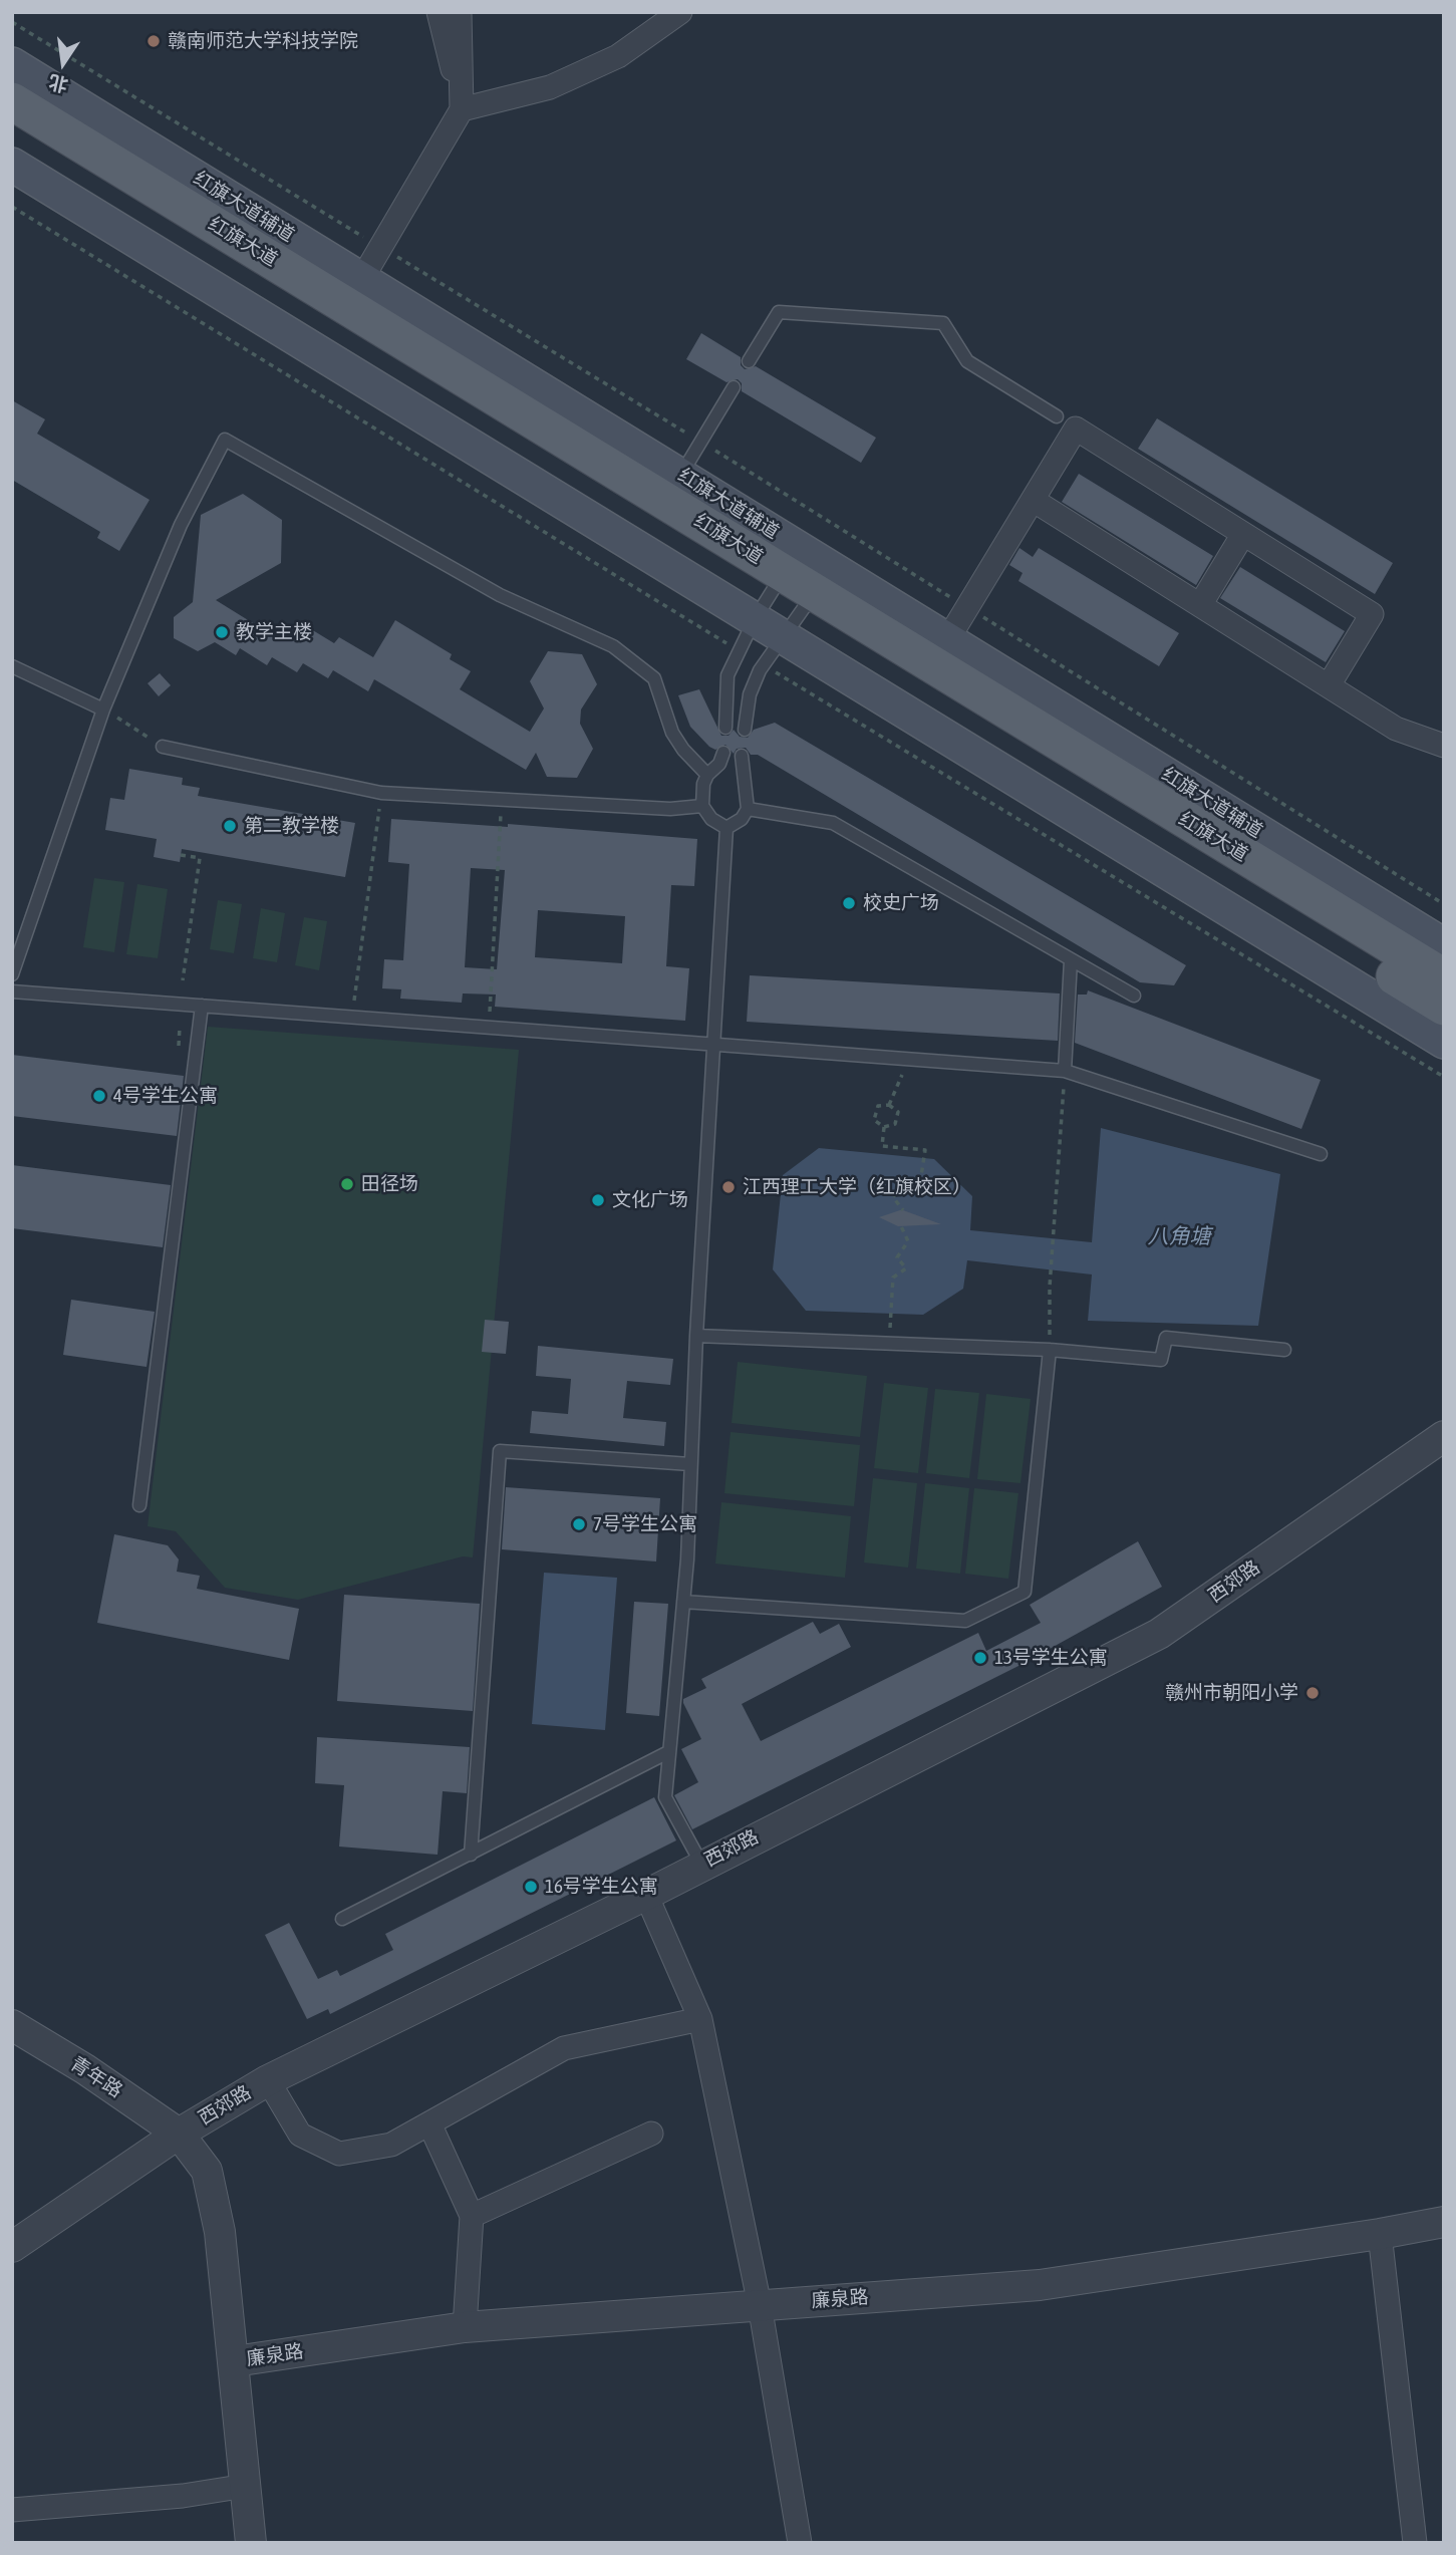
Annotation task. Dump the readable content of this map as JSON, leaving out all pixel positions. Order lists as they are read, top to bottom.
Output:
{
  "streets": {
    "main road": ["红旗大道辅道", "红旗大道"],
    "street": ["西郊路", "青年路", "廉泉路"]
  },
  "crossings": [
    ["红旗大道辅道", "红旗大道"],
    ["西郊路", "青年路"],
    ["青年路", "廉泉路"]
  ],
  "water": ["八角塘"],
  "places": [
    "赣南师范大学科技学院",
    "教学主楼",
    "第二教学楼",
    "校史广场",
    "4号学生公寓",
    "田径场",
    "江西理工大学（红旗校区）",
    "文化广场",
    "7号学生公寓",
    "13号学生公寓",
    "赣州市朝阳小学",
    "16号学生公寓"
  ],
  "north": "bottom"
}
